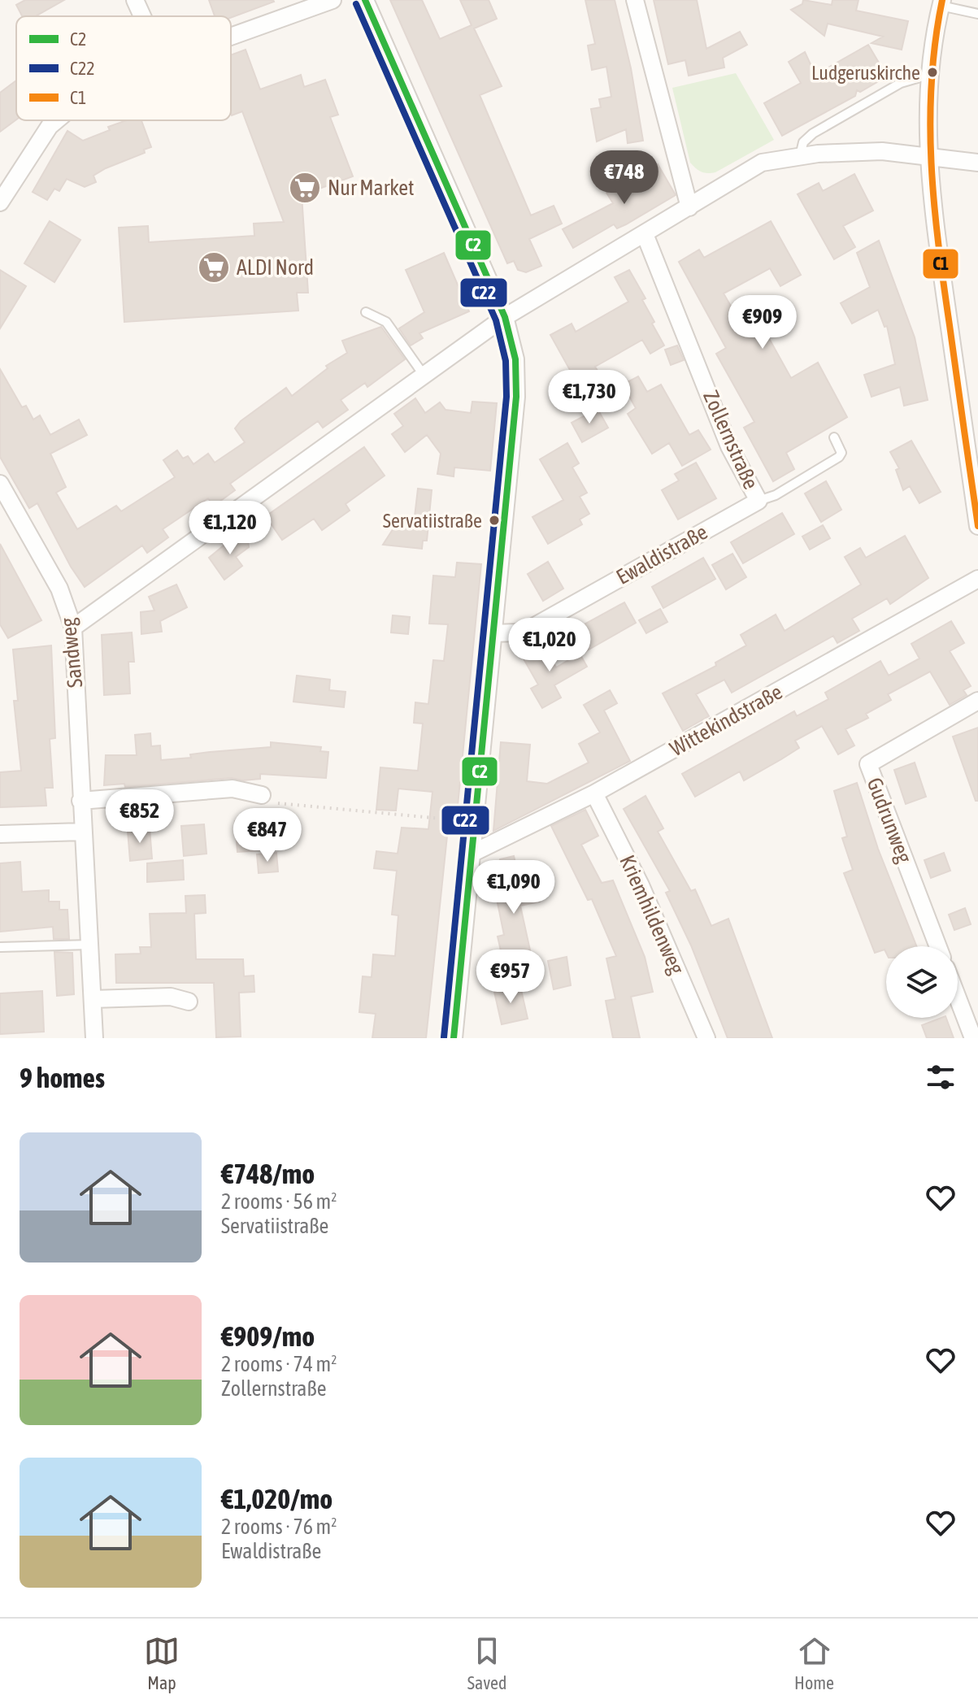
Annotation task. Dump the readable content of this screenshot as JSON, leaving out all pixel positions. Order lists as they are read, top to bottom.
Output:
{
  "streets": {
    "street": [
      "Zollernstraße",
      "Ewaldistraße",
      "Sandweg",
      "Wittekindstraße",
      "Gudrunweg",
      "Kriemhildenweg"
    ]
  },
  "crossings": [
    ["Zollernstraße", "Ewaldistraße"],
    ["Wittekindstraße", "Kriemhildenweg"]
  ],
  "places": {
    "other": ["Ludgeruskirche", "Servatiistraße"],
    "supermarket": ["Nur Market", "ALDI Nord"]
  },
  "lines": ["transit line C2", "transit line C1", "transit line C22"],
  "legend": ["C2", "C22", "C1"],
  "page": {
    "price": [
      "€748",
      "€909",
      "€1,730",
      "€1,120",
      "€1,020",
      "€852",
      "€847",
      "€1,090",
      "€957"
    ],
    "heading": "9 homes",
    "list": [
      {
        "name": "€748/mo",
        "note": "2 rooms · 56 m² · Servatiistraße"
      },
      {
        "name": "€909/mo",
        "note": "2 rooms · 74 m² · Zollernstraße"
      },
      {
        "name": "€1,020/mo",
        "note": "2 rooms · 76 m² · Ewaldistraße"
      }
    ],
    "tabs": ["Map", "Saved", "Home"]
  }
}
